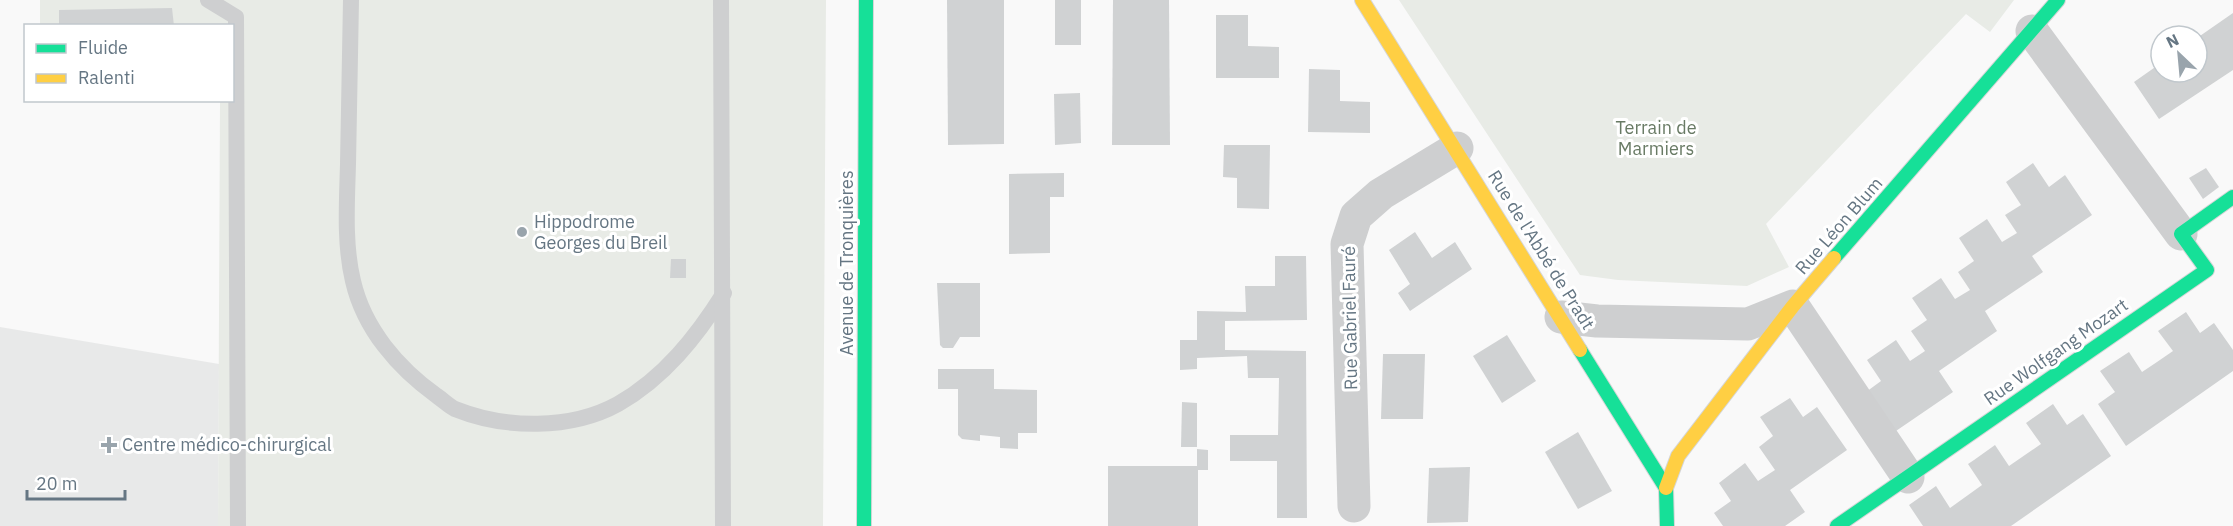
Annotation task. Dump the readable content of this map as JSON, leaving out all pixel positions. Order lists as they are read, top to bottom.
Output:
{
  "streets": {
    "street": [
      "Rue Léon Blum",
      "Rue de l'Abbé de Pradt",
      "Avenue de Tronquières",
      "Rue Gabriel Fauré",
      "Rue Wolfgang Mozart"
    ]
  },
  "crossings": [
    ["Rue Léon Blum", "Rue de l'Abbé de Pradt"],
    ["Rue de l'Abbé de Pradt", "Rue Gabriel Fauré"]
  ],
  "parks": ["Terrain de Marmiers"],
  "places": {
    "other": ["Hippodrome Georges du Breil"],
    "health": ["Centre médico-chirurgical"]
  },
  "legend": ["Fluide", "Ralenti"],
  "scale_bar": "20 m",
  "north": "top left"
}
